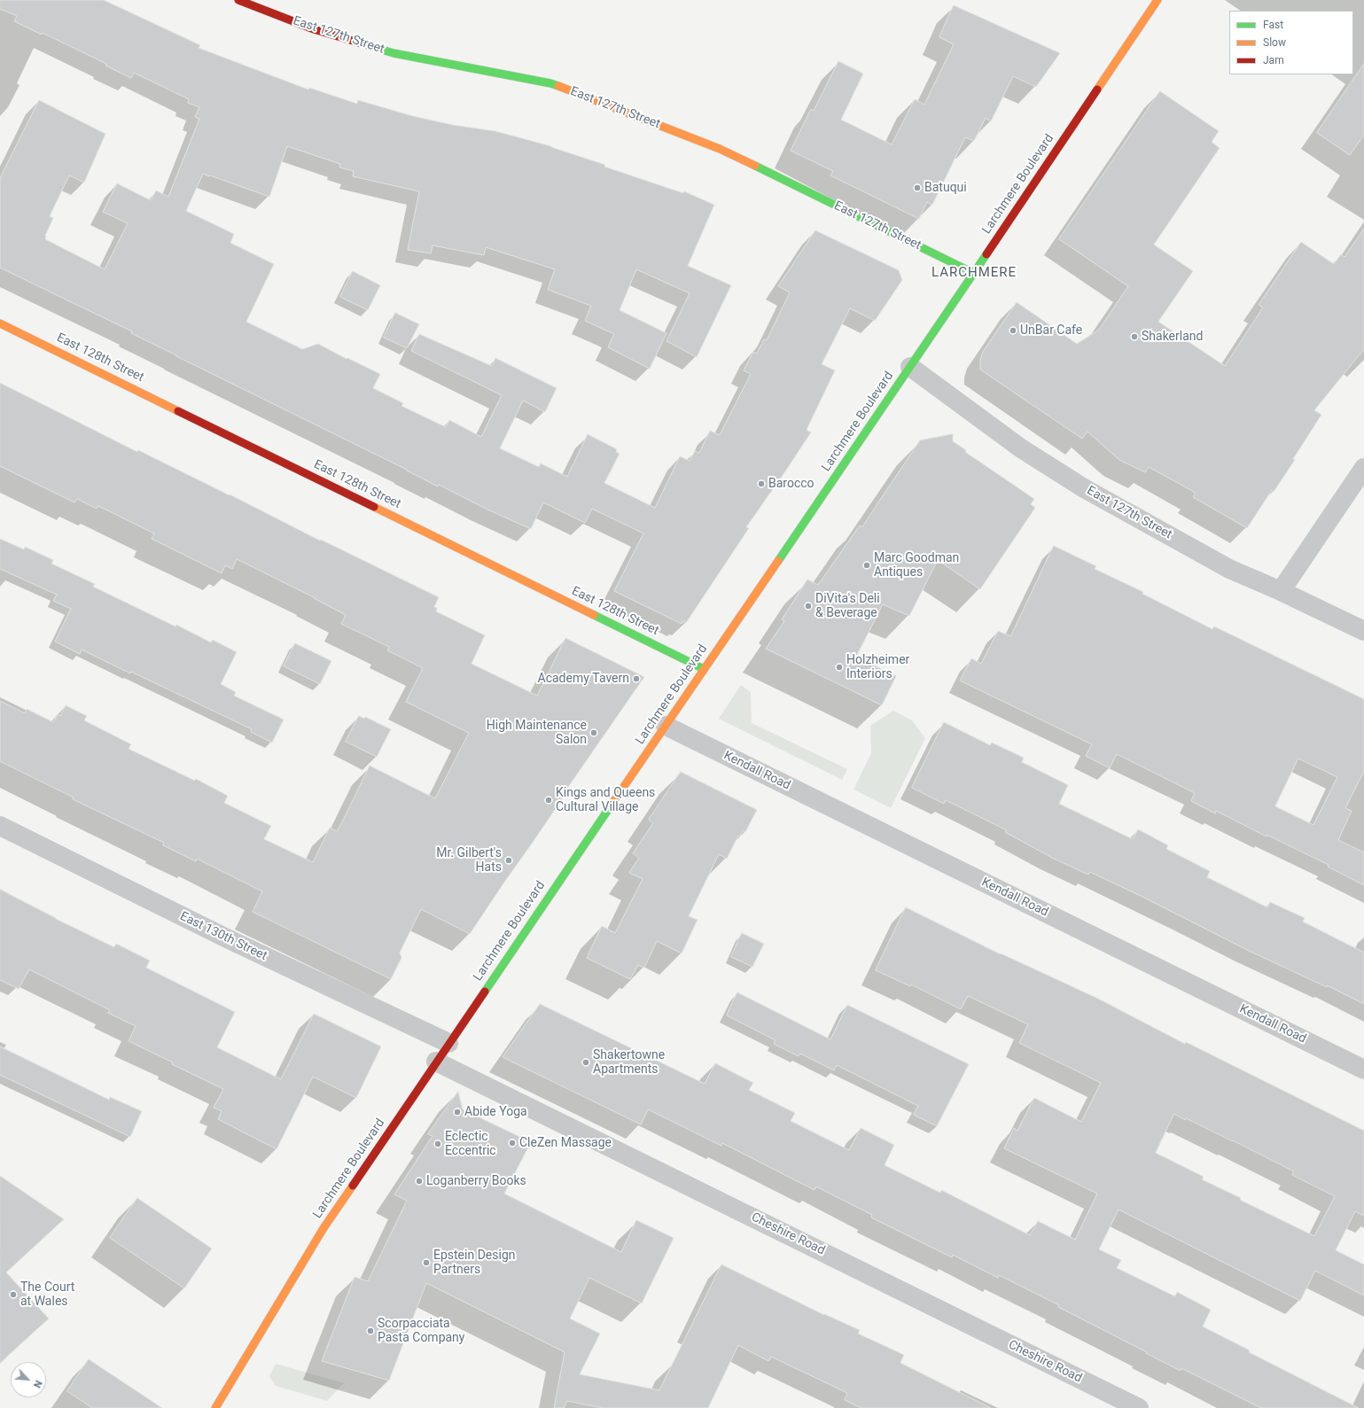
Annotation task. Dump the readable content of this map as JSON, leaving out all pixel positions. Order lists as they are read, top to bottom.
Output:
{
  "streets": {
    "main road": ["East 127th Street", "Larchmere Boulevard", "East 128th Street"],
    "street": ["Kendall Road", "East 130th Street", "Cheshire Road"]
  },
  "crossings": [
    ["East 127th Street", "Larchmere Boulevard"],
    ["Larchmere Boulevard", "East 128th Street"],
    ["Larchmere Boulevard", "Kendall Road"],
    ["Larchmere Boulevard", "East 130th Street"],
    ["Larchmere Boulevard", "Cheshire Road"]
  ],
  "districts": ["LARCHMERE"],
  "places": [
    "Batuqui",
    "UnBar Cafe",
    "Shakerland",
    "Barocco",
    "Marc Goodman Antiques",
    "DiVita's Deli & Beverage",
    "Holzheimer Interiors",
    "Academy Tavern",
    "High Maintenance Salon",
    "Kings and Queens Cultural Village",
    "Mr. Gilbert's Hats",
    "Shakertowne Apartments",
    "Abide Yoga",
    "CleZen Massage",
    "Eclectic Eccentric",
    "Loganberry Books",
    "Epstein Design Partners",
    "The Court at Wales",
    "Scorpacciata Pasta Company"
  ],
  "legend": ["Fast", "Slow", "Jam"],
  "north": "bottom right"
}
